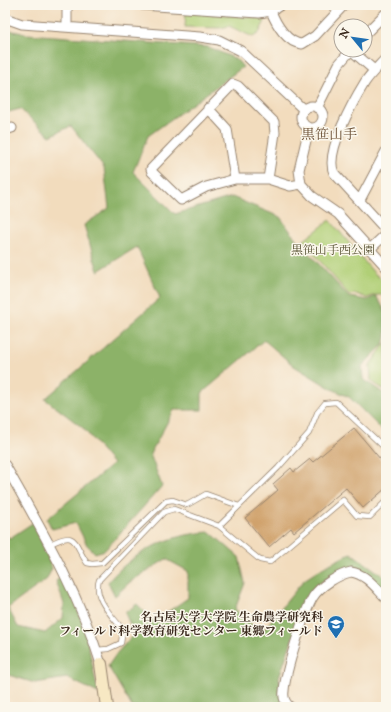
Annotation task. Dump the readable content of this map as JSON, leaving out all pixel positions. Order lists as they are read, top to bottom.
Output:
{
  "districts": ["黒笹山手"],
  "parks": ["黒笹山手西公園"],
  "places": {
    "school or university": ["名古屋大学大学院 生命農学研究科 フィールド科学教育研究センター 東郷フィールド"]
  },
  "north": "top left"
}
